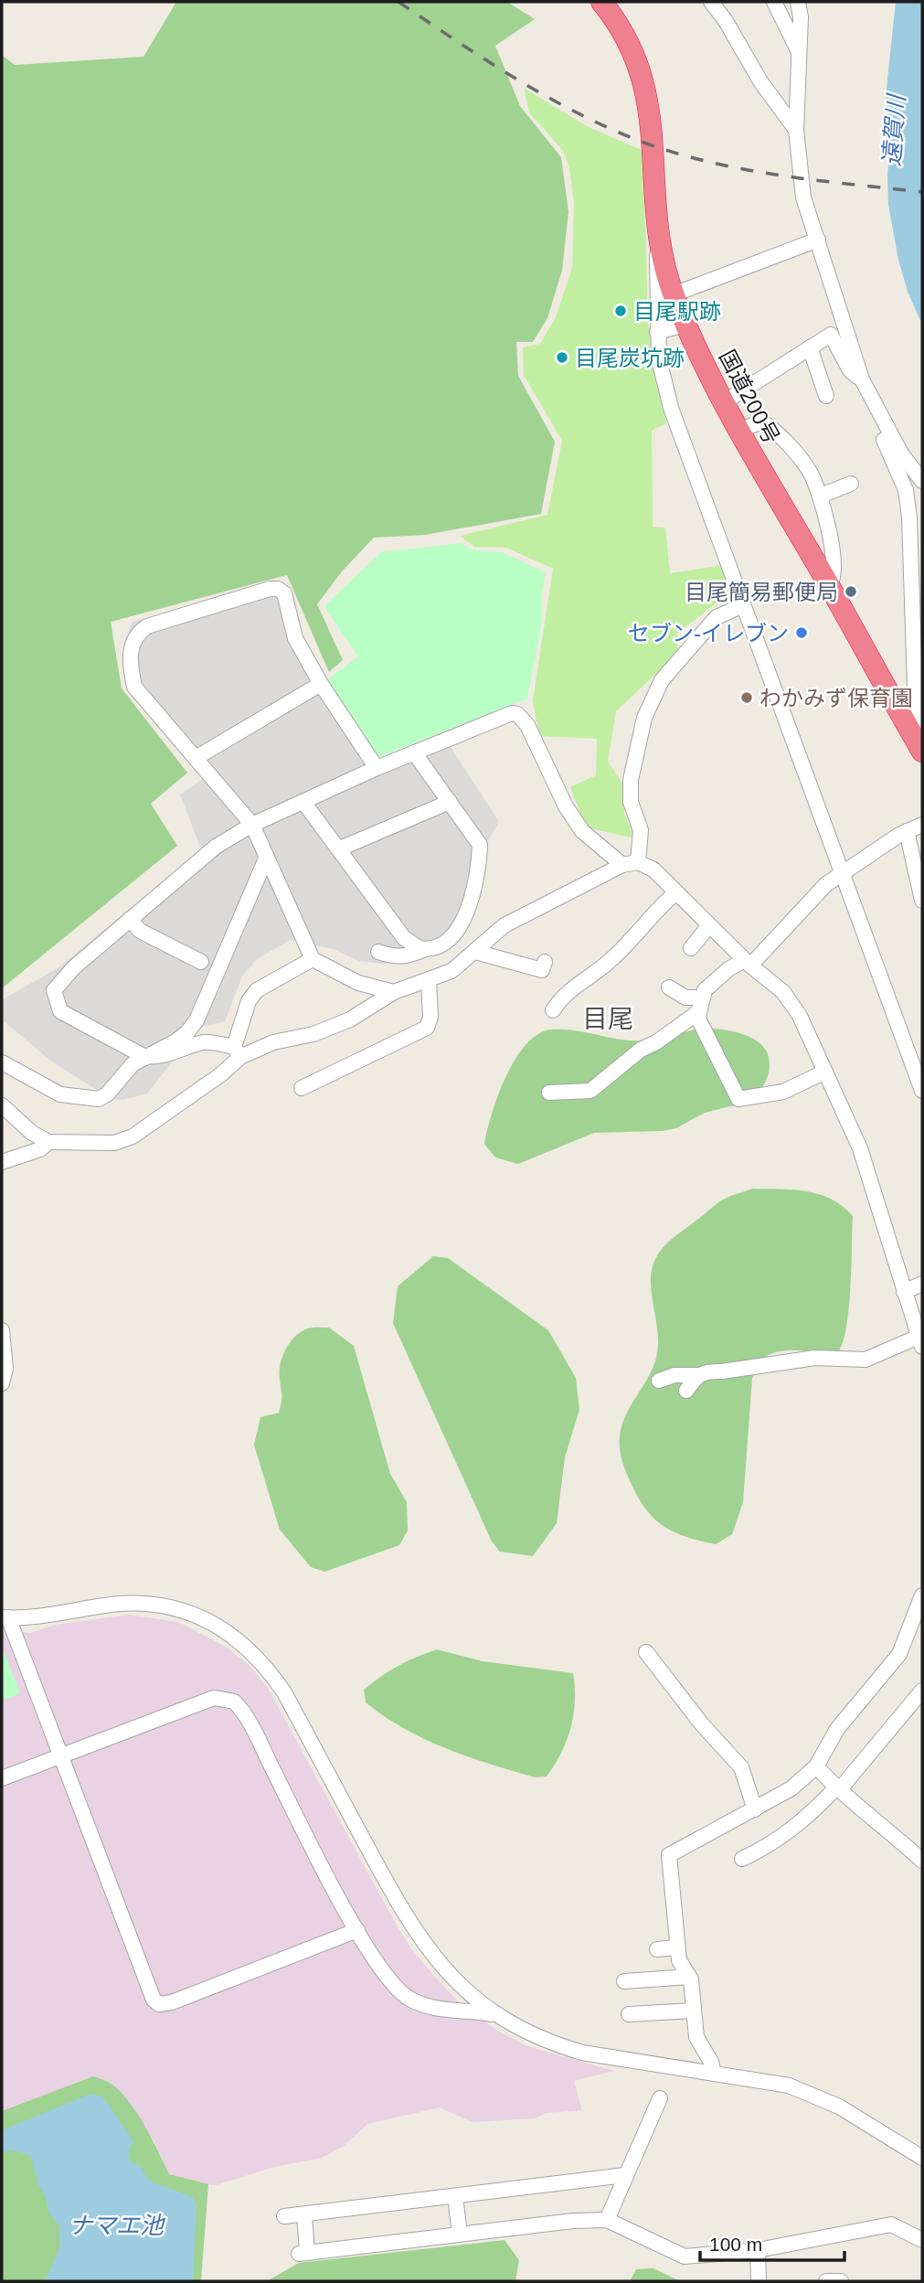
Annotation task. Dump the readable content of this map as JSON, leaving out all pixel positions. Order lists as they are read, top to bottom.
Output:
{
  "streets": {
    "highway": ["国道200号"]
  },
  "districts": ["目尾"],
  "water": ["遠賀川", "ナマエ池"],
  "places": [
    "目尾駅跡",
    "目尾炭坑跡",
    "目尾簡易郵便局",
    "セブン-イレブン",
    "わかみず保育園"
  ],
  "scale_bar": "100 m"
}
